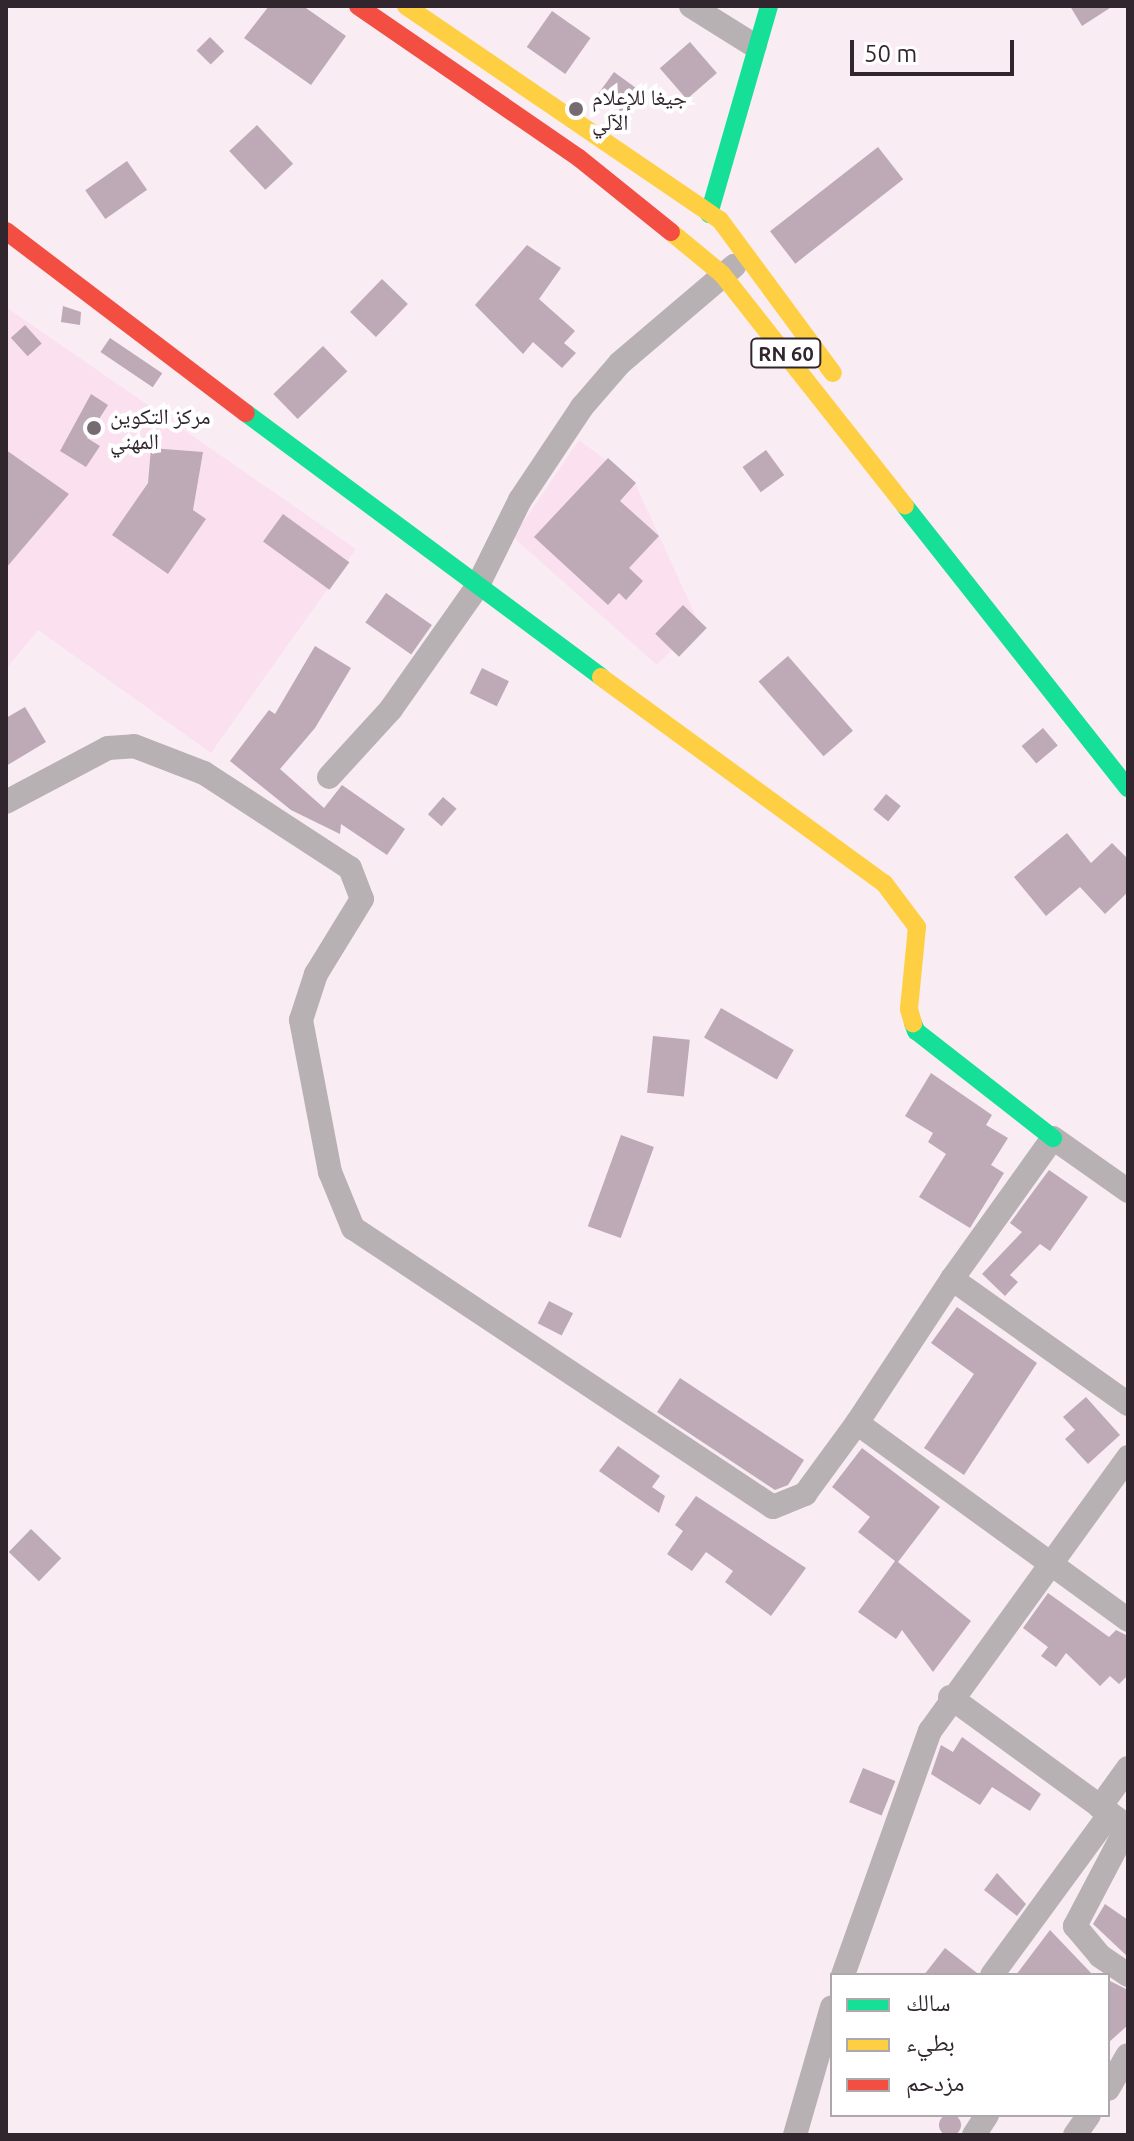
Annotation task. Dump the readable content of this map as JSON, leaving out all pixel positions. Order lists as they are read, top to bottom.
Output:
{
  "streets": {
    "main road": ["RN 60"]
  },
  "places": ["جيغا للإعلام الآلي", "مركز التكوين المهني"],
  "legend": ["سالك", "بطيء", "مزدحم"],
  "scale_bar": "50 m"
}
